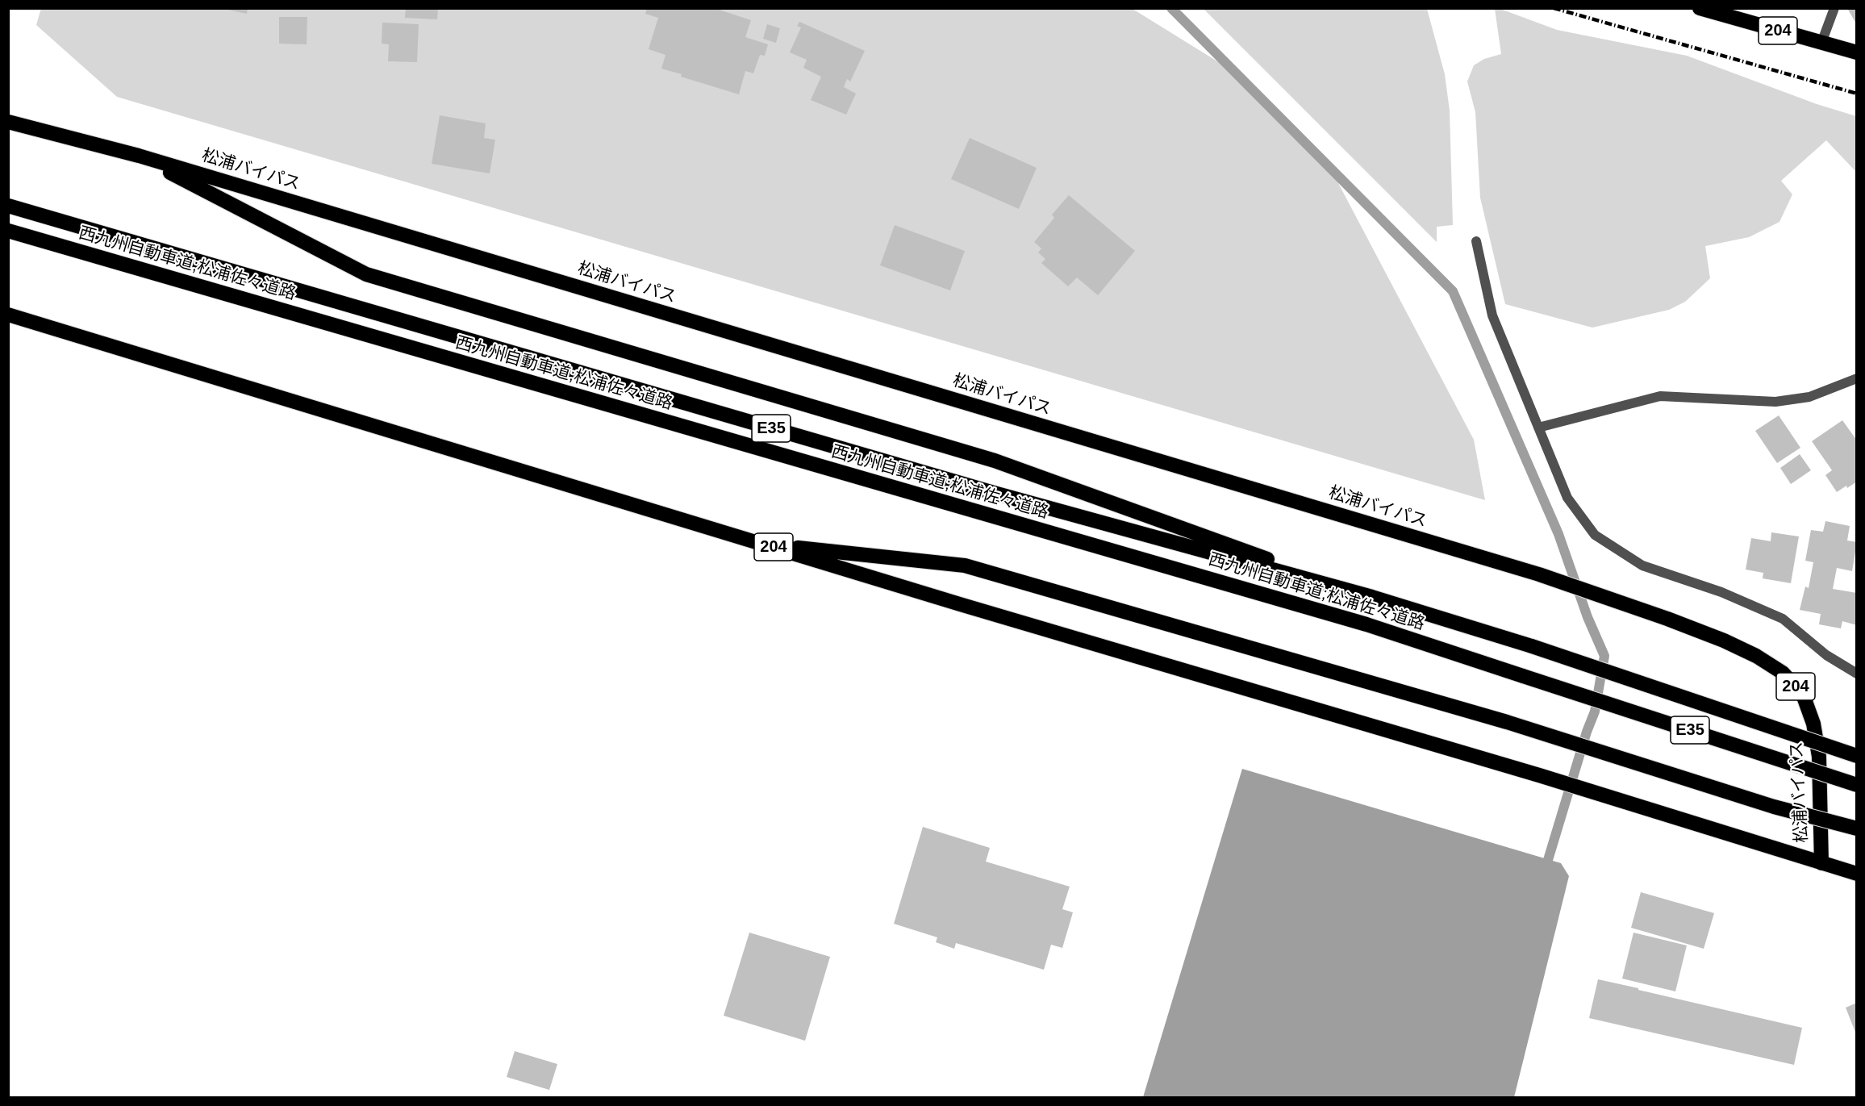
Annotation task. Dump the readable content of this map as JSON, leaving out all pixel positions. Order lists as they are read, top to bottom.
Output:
{
  "streets": {
    "highway": [
      "204",
      "松浦バイパス",
      "西九州自動車道;松浦佐々道路",
      "E35"
    ]
  }
}
